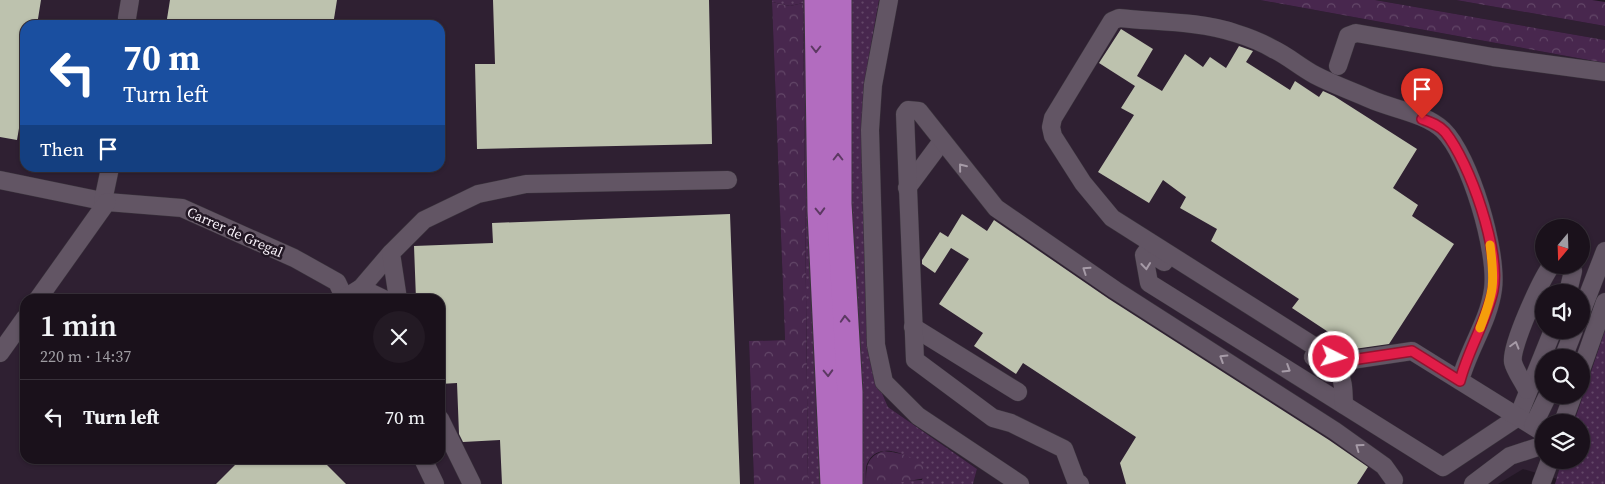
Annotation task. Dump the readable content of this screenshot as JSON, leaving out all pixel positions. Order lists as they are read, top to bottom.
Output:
{
  "streets": {
    "street": ["Carrer de Gregal"]
  },
  "north": "bottom",
  "page": {
    "turn": ["70 m", "Turn left"],
    "then": "Then",
    "heading": ["1 min", "220 m · 14:37"],
    "list": [
      {
        "name": "Turn left",
        "value": "70 m"
      }
    ]
  }
}
